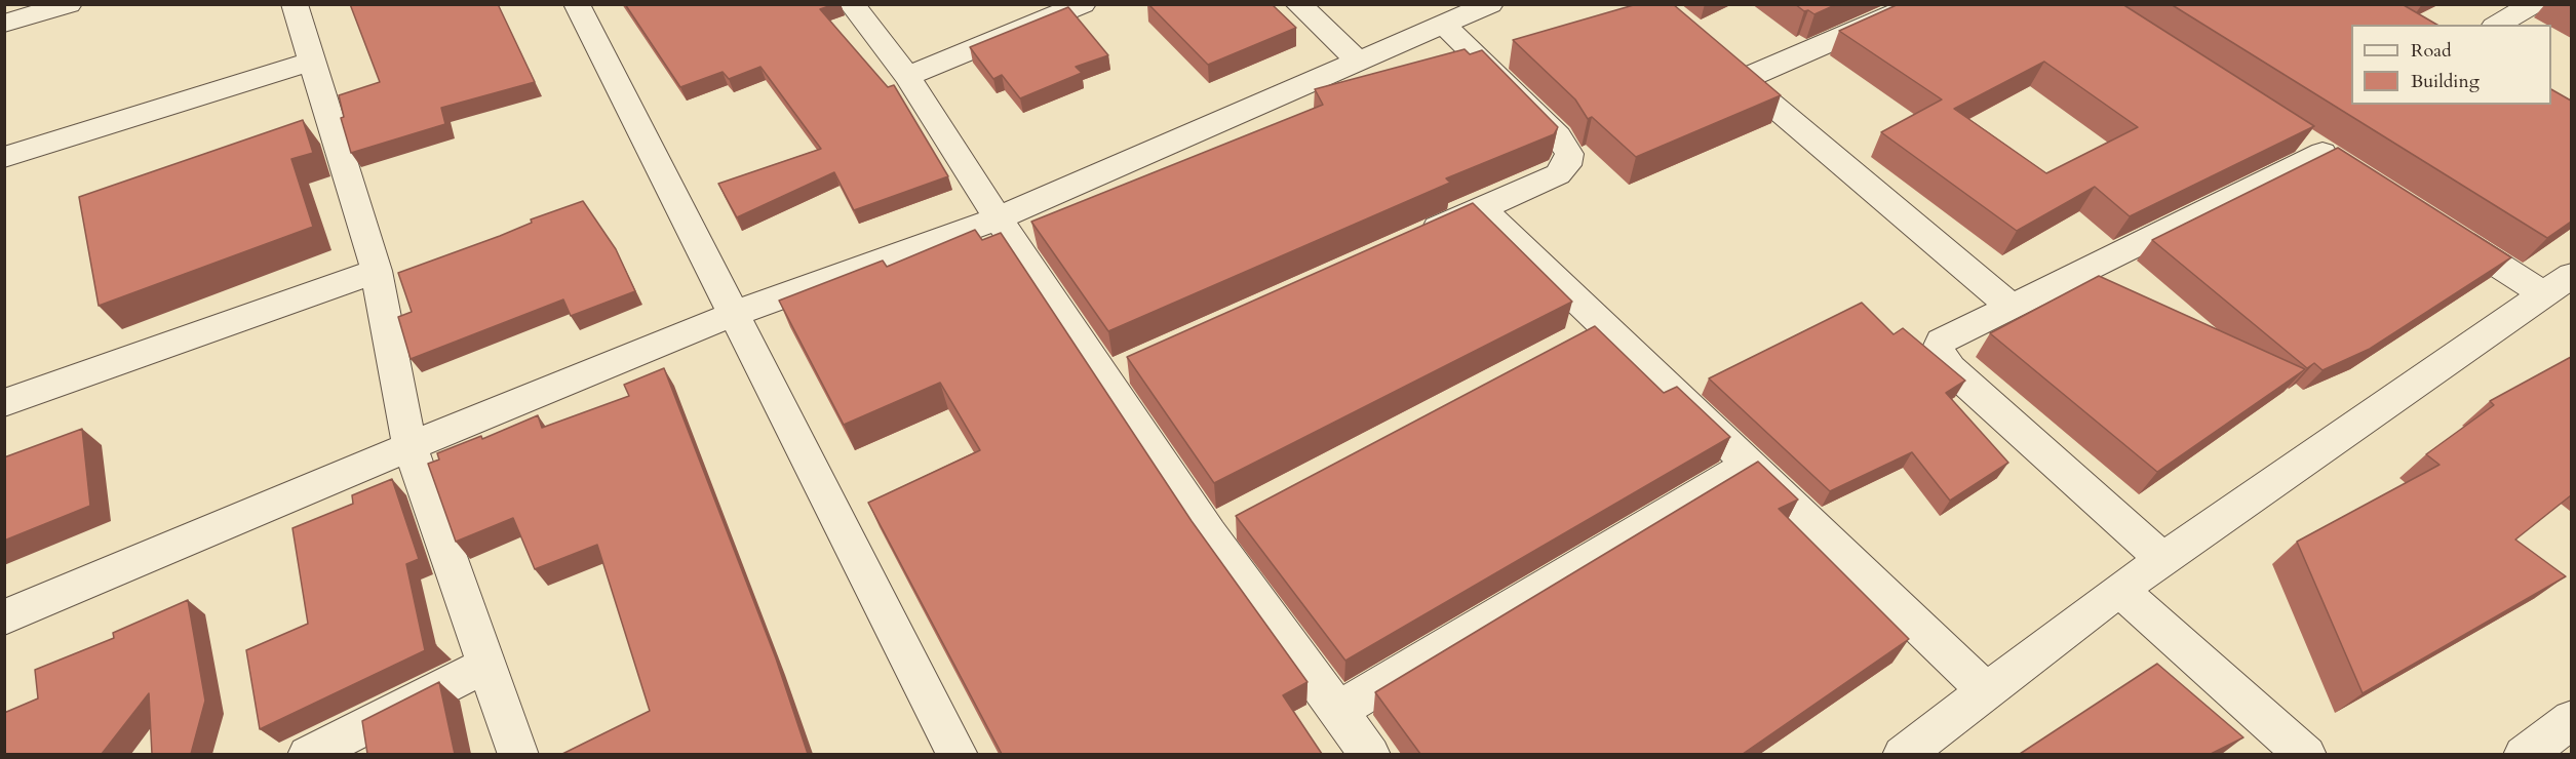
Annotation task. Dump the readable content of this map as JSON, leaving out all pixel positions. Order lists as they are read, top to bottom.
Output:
{
  "legend": ["Road", "Building"]
}
